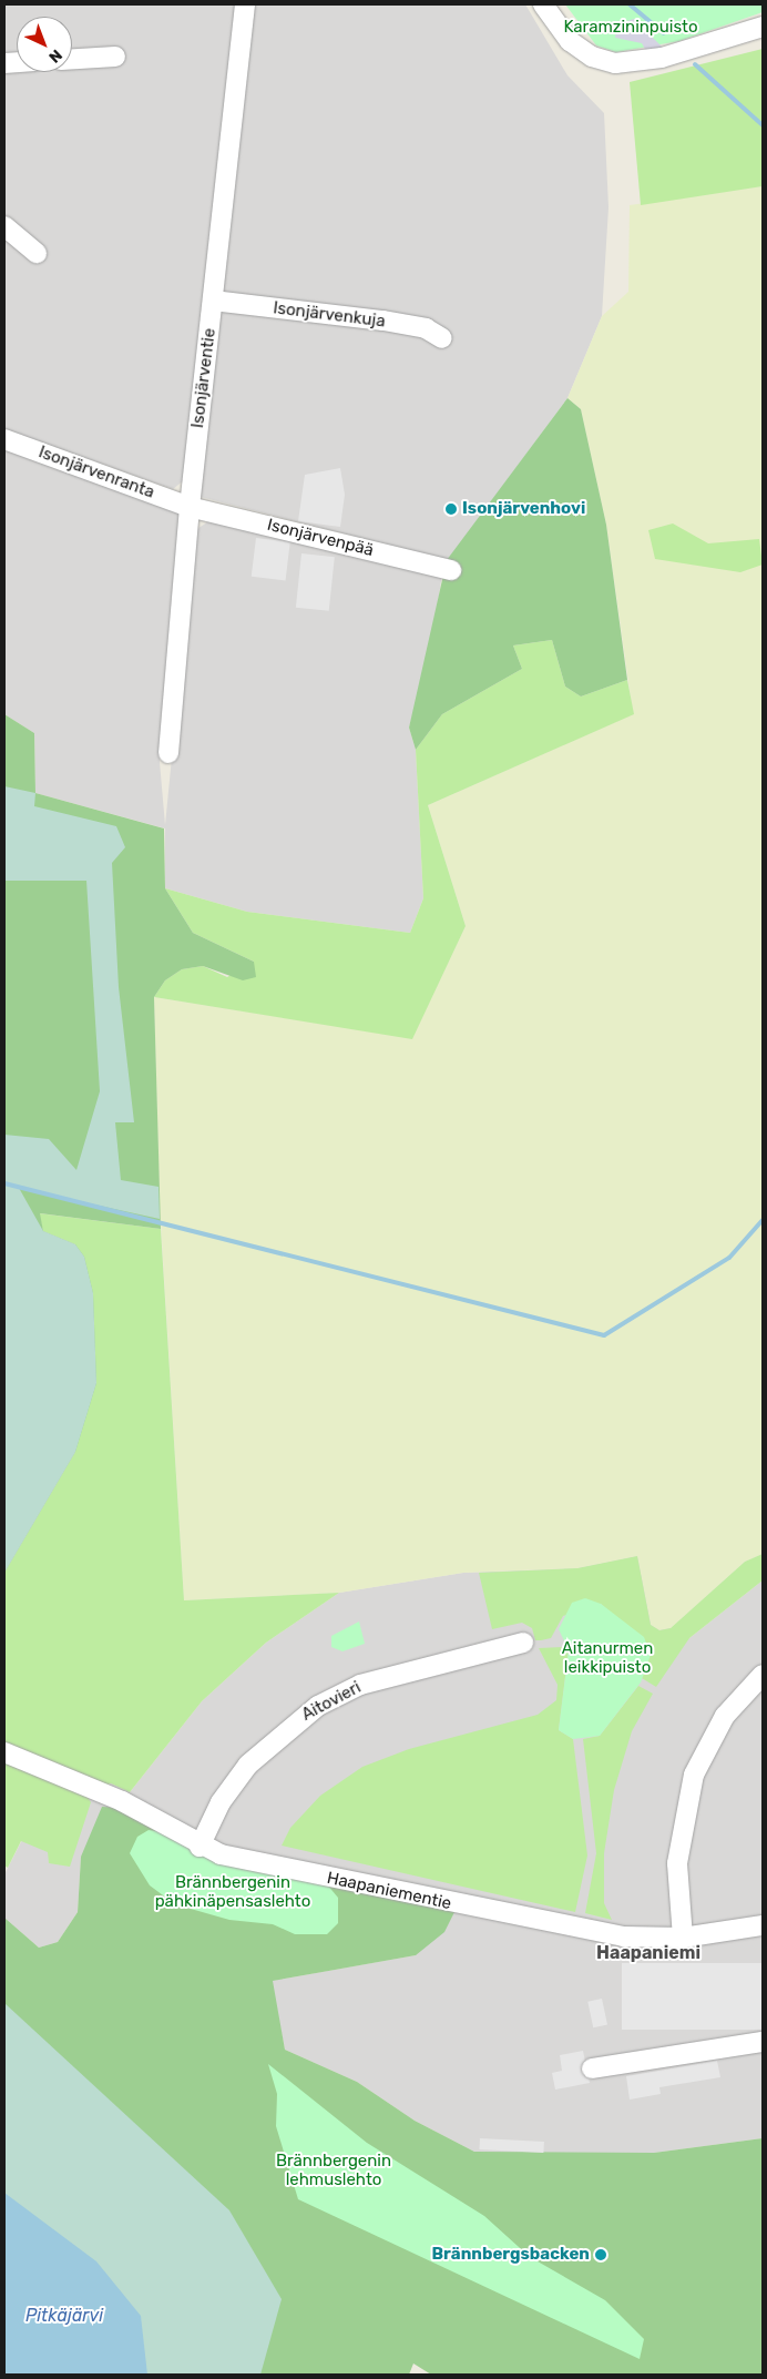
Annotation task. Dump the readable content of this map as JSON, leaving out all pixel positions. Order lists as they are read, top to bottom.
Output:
{
  "streets": {
    "street": [
      "Isonjärvenkuja",
      "Isonjärventie",
      "Isonjärvenranta",
      "Isonjärvenpää",
      "Aitovieri",
      "Haapaniementie"
    ]
  },
  "crossings": [
    ["Isonjärvenkuja", "Isonjärventie"],
    ["Isonjärventie", "Isonjärvenranta"],
    ["Isonjärventie", "Isonjärvenpää"],
    ["Isonjärvenranta", "Isonjärvenpää"],
    ["Aitovieri", "Haapaniementie"]
  ],
  "districts": ["Haapaniemi"],
  "water": ["Pitkäjärvi"],
  "parks": [
    "Karamzininpuisto",
    "Aitanurmen leikkipuisto",
    "Brännbergenin pähkinäpensaslehto",
    "Brännbergenin lehmuslehto"
  ],
  "places": ["Isonjärvenhovi", "Brännbergsbacken"],
  "north": "bottom right"
}
